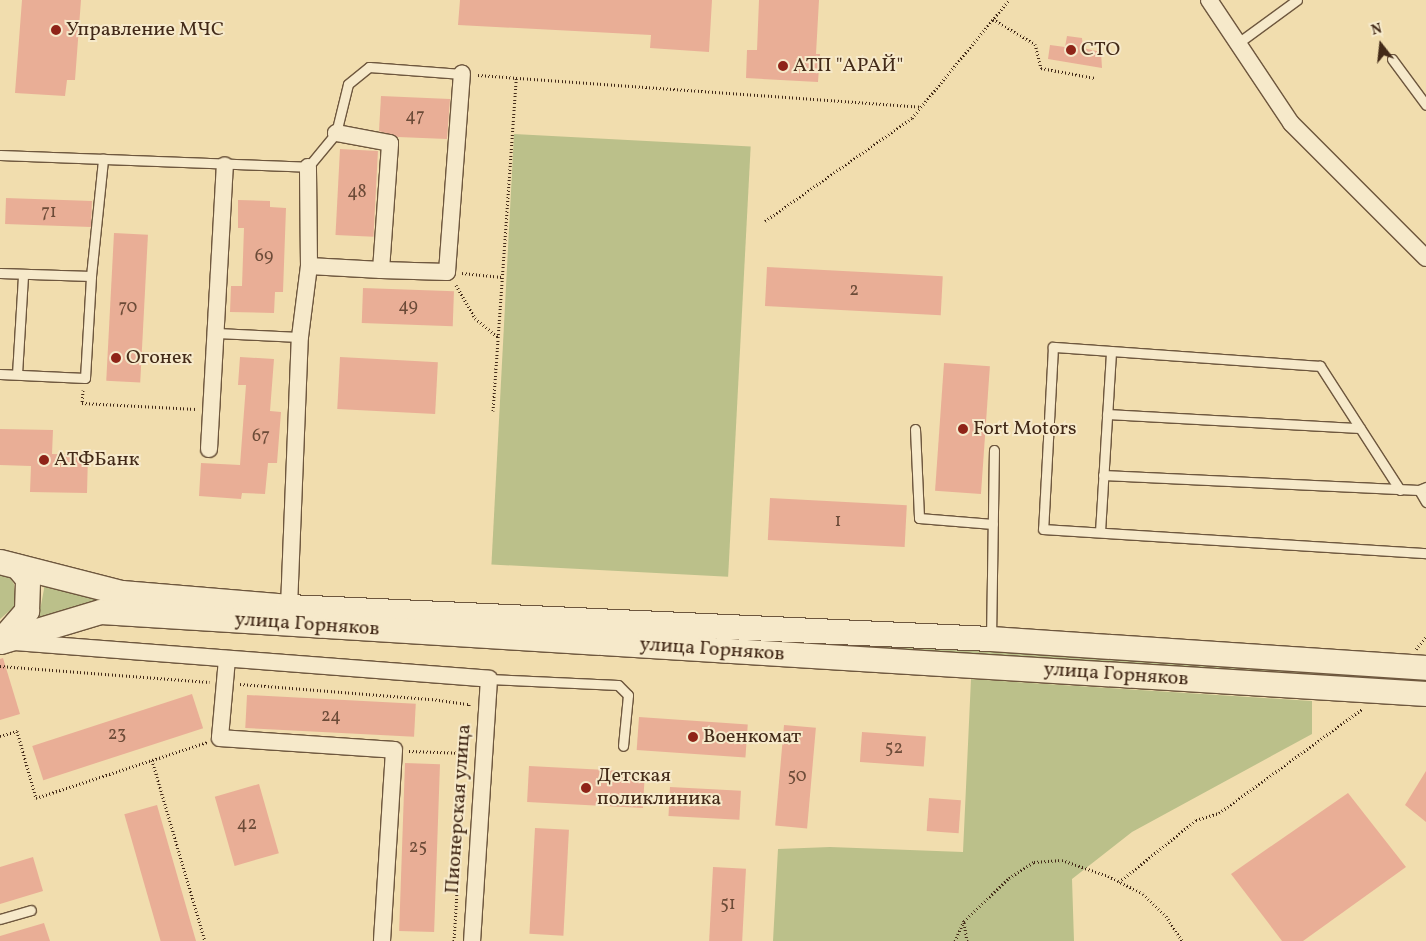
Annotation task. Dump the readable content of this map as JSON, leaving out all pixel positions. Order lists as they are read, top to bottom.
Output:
{
  "streets": {
    "street": ["улица Горняков", "Пионерская улица"]
  },
  "crossings": [
    ["улица Горняков", "Пионерская улица"]
  ],
  "places": [
    "Управление МЧС",
    "СТО",
    "АТП \"АРАЙ\"",
    "Огонек",
    "Fort Motors",
    "АТФБанк",
    "Военкомат",
    "Детская поликлиника"
  ],
  "house_numbers": [
    "47",
    "48",
    "71",
    "69",
    "2",
    "49",
    "70",
    "67",
    "1",
    "24",
    "23",
    "52",
    "50",
    "42",
    "25",
    "51"
  ],
  "north": "top"
}
